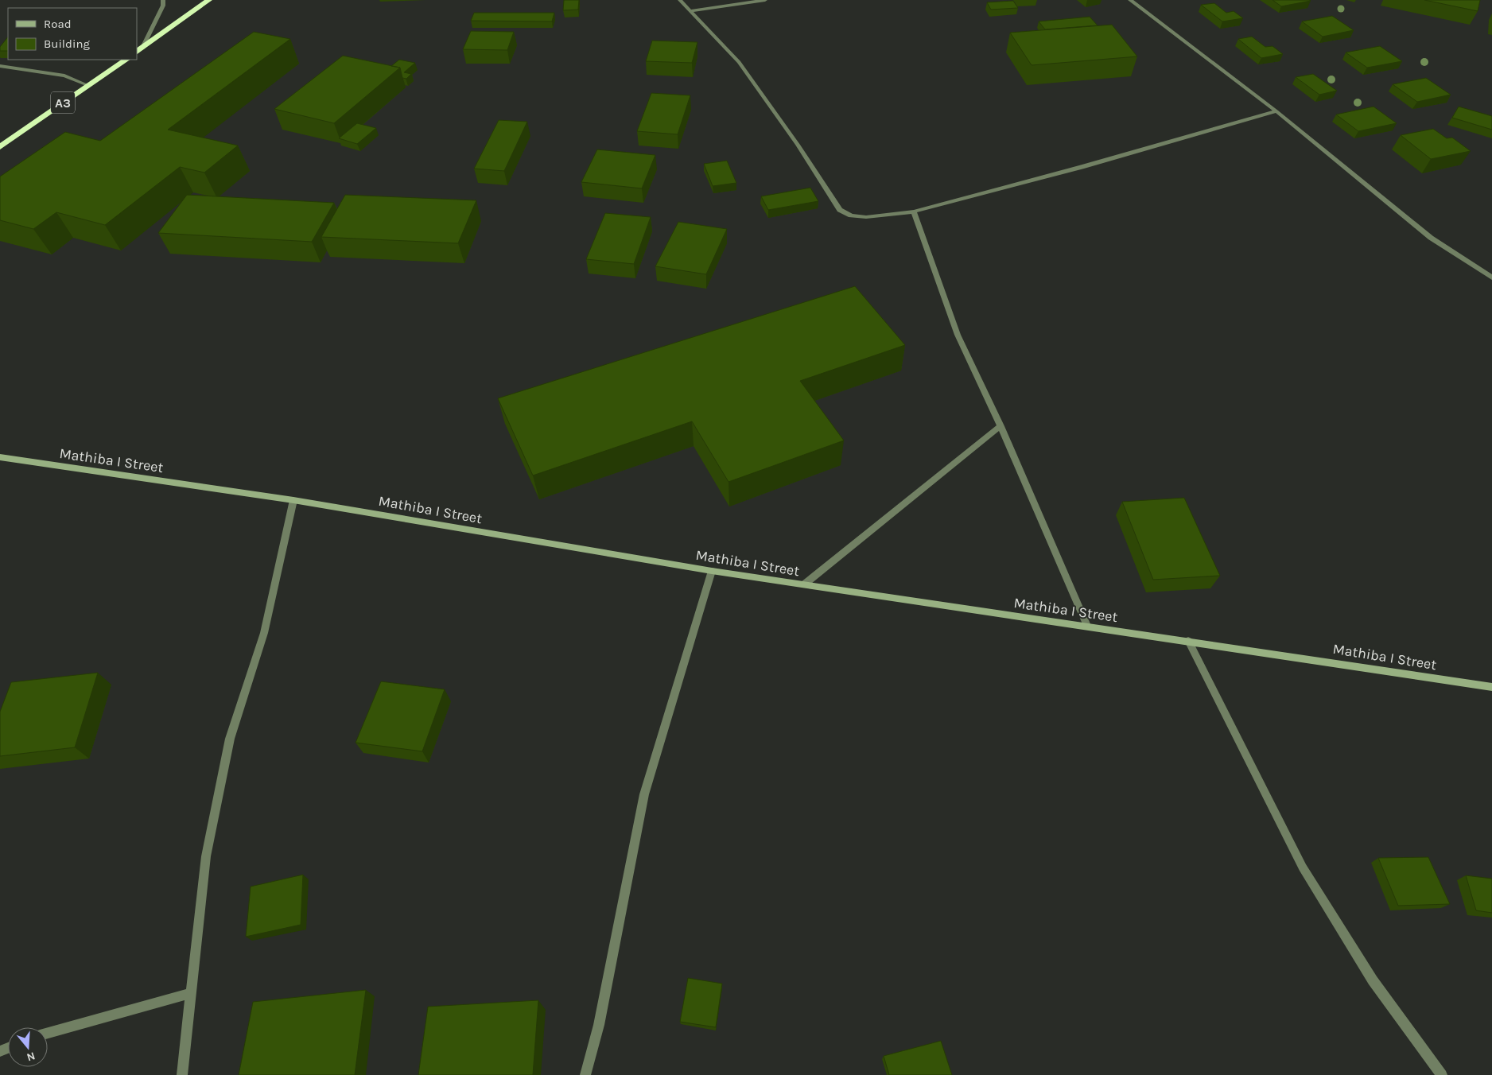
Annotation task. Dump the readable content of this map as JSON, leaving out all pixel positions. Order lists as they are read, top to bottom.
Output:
{
  "streets": {
    "highway": ["A3"],
    "street": ["Mathiba I Street"]
  },
  "legend": ["Road", "Building"],
  "north": "bottom"
}
